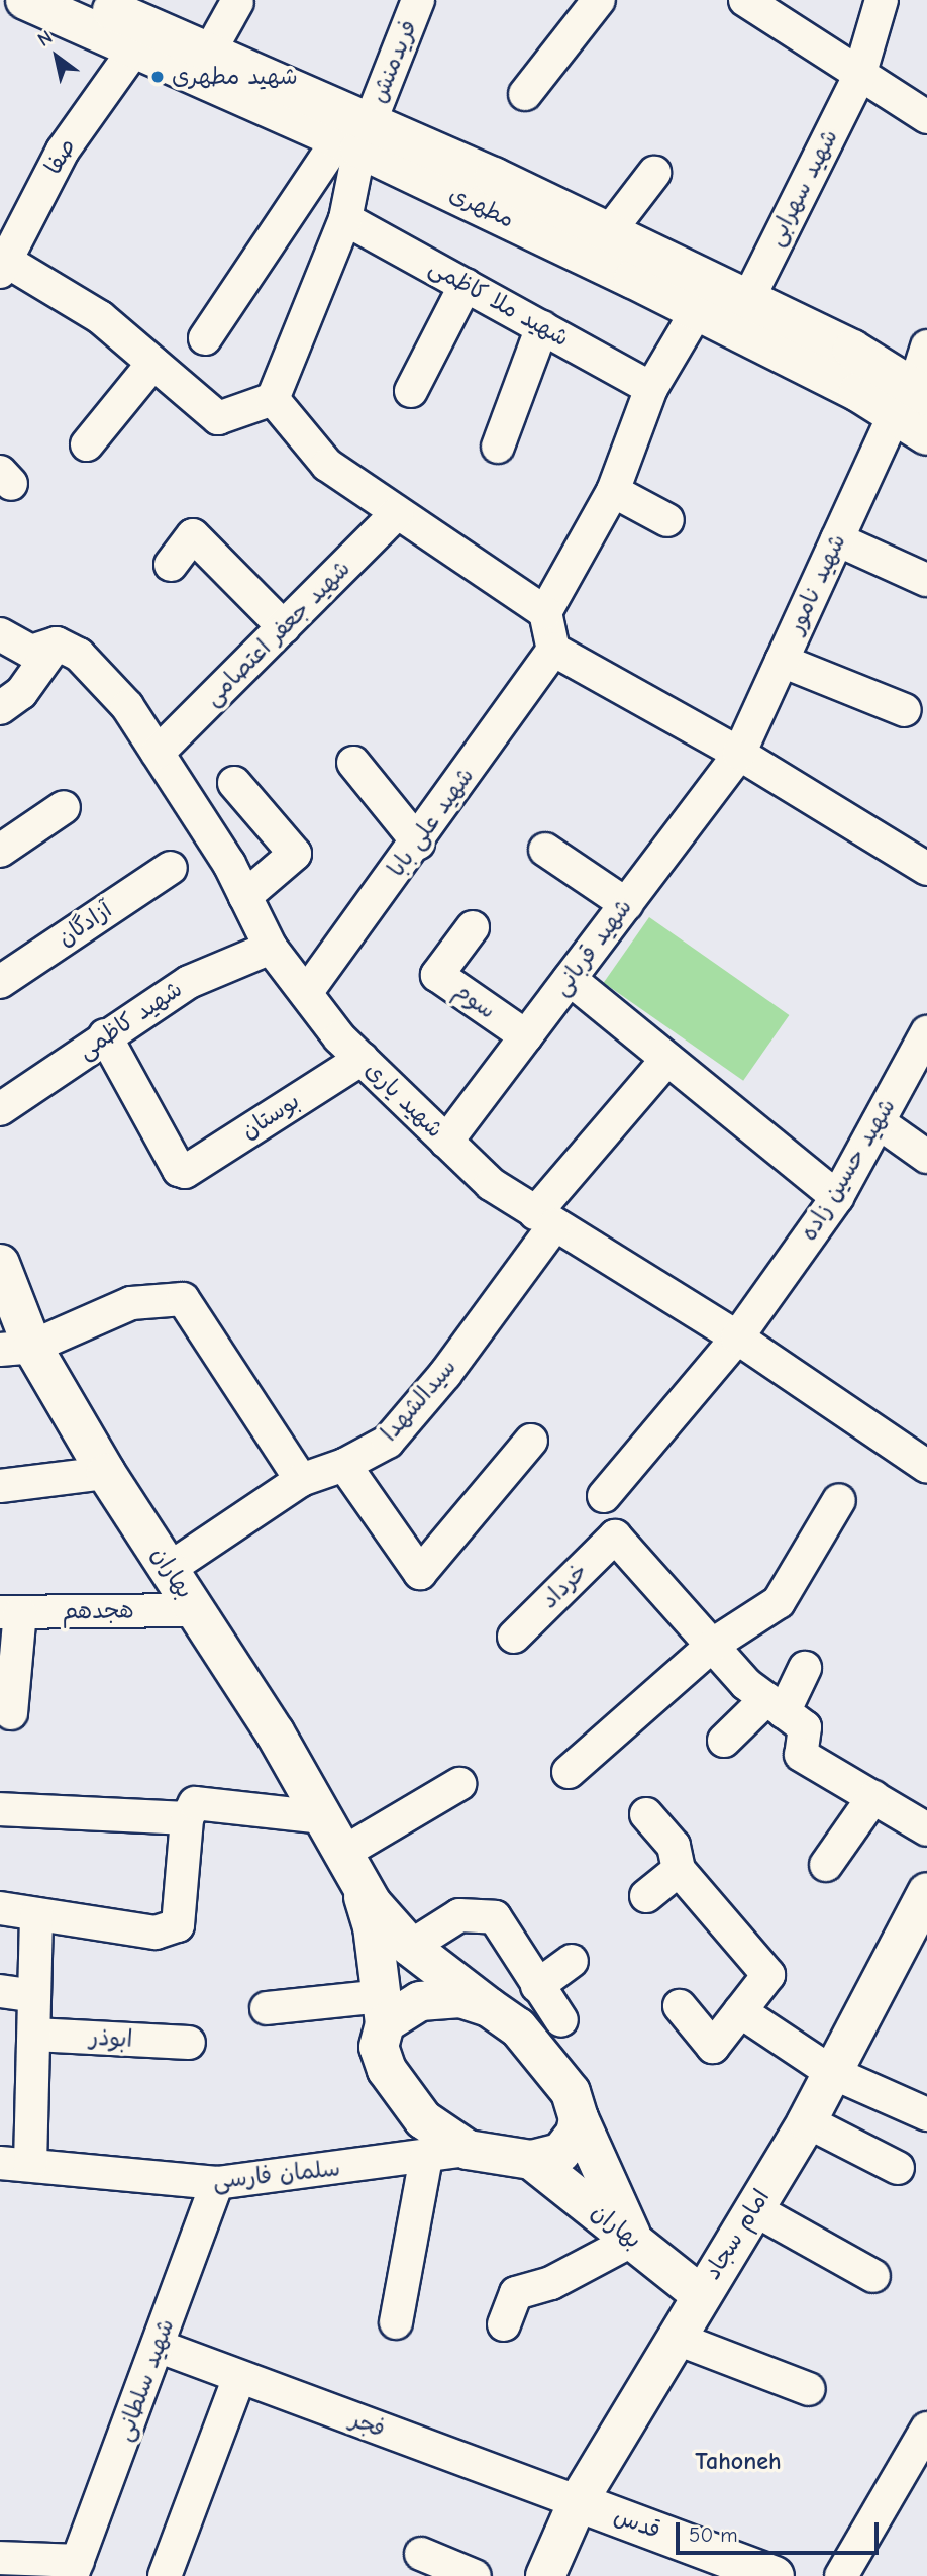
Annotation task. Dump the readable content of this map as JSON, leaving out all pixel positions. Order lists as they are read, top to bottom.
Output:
{
  "streets": {
    "street": [
      "فریدمنش",
      "صفا",
      "شهید سهرابی",
      "مطهری",
      "شهید ملا کاظمی",
      "شهید نامور",
      "شهید جعفر اعتصامی",
      "شهید علی بابا",
      "آزادگان",
      "شهید قربانی",
      "سوم",
      "شهید کاظمی",
      "شهید یاری",
      "بوستان",
      "شهید حسین زاده",
      "سیدالشهدا",
      "بهاران",
      "خرداد",
      "هجدهم",
      "ابوذر",
      "سلمان فارسی",
      "امام سجاد",
      "شهید سلطانی",
      "فجر",
      "قدس"
    ]
  },
  "crossings": [
    ["فریدمنش", "مطهری"],
    ["صفا", "مطهری"],
    ["شهید سهرابی", "مطهری"],
    ["مطهری", "شهید نامور"],
    ["شهید نامور", "شهید قربانی"],
    ["شهید جعفر اعتصامی", "شهید یاری"],
    ["شهید علی بابا", "شهید یاری"],
    ["شهید قربانی", "سوم"],
    ["شهید قربانی", "شهید یاری"],
    ["شهید کاظمی", "شهید یاری"],
    ["شهید کاظمی", "بوستان"],
    ["شهید یاری", "بوستان"],
    ["شهید یاری", "شهید حسین زاده"],
    ["شهید یاری", "سیدالشهدا"],
    ["سیدالشهدا", "بهاران"],
    ["بهاران", "هجدهم"],
    ["بهاران", "سلمان فارسی"],
    ["بهاران", "امام سجاد"],
    ["سلمان فارسی", "شهید سلطانی"],
    ["امام سجاد", "فجر"],
    ["امام سجاد", "قدس"],
    ["شهید سلطانی", "فجر"],
    ["فجر", "قدس"]
  ],
  "districts": ["Tahoneh"],
  "places": ["شهید مطهری"],
  "scale_bar": "50 m",
  "north": "top left"
}
